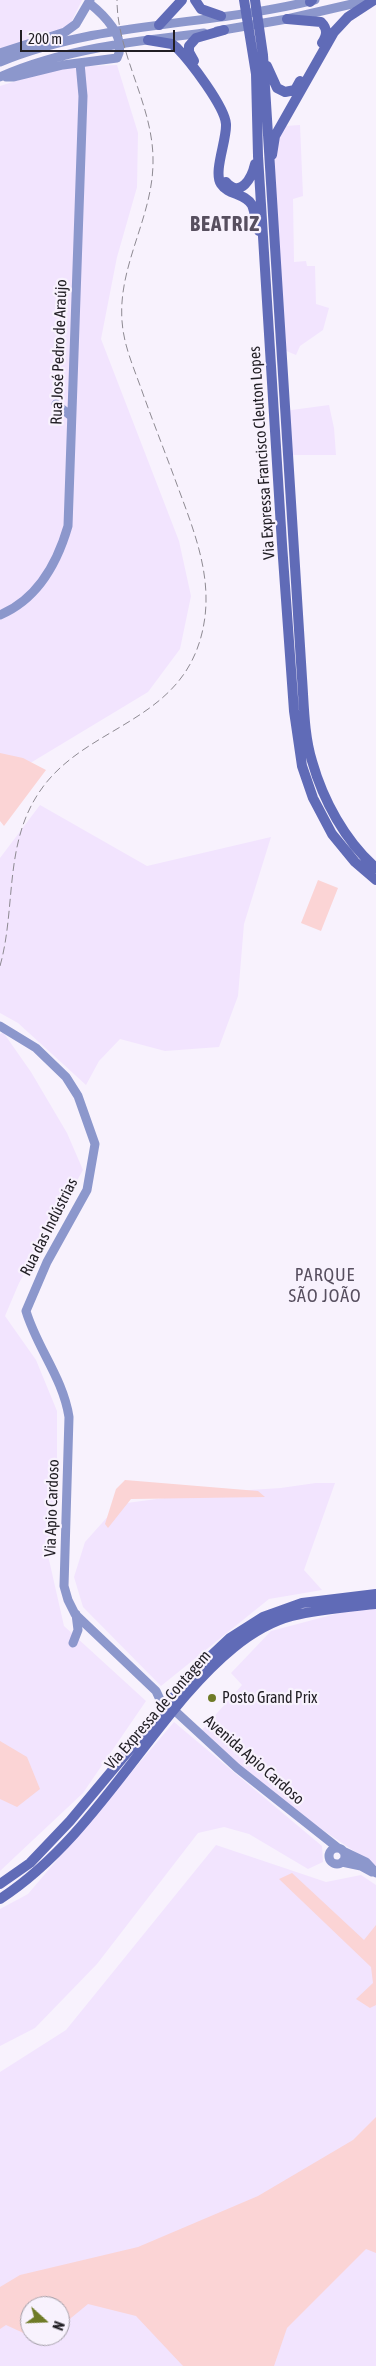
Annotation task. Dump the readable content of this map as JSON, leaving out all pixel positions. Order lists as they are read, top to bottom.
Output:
{
  "streets": {
    "highway": ["Via Expressa Francisco Cleuton Lopes", "Via Expressa de Contagem"],
    "street": [
      "Rua José Pedro de Araújo",
      "Rua das Indústrias",
      "Via Apio Cardoso",
      "Avenida Apio Cardoso"
    ]
  },
  "crossings": [
    ["Rua das Indústrias", "Via Apio Cardoso"],
    ["Via Apio Cardoso", "Via Expressa de Contagem"],
    ["Via Apio Cardoso", "Avenida Apio Cardoso"],
    ["Via Expressa de Contagem", "Avenida Apio Cardoso"]
  ],
  "districts": ["BEATRIZ", "PARQUE SÃO JOÃO"],
  "places": ["Posto Grand Prix"],
  "scale_bar": "200 m",
  "north": "right"
}
